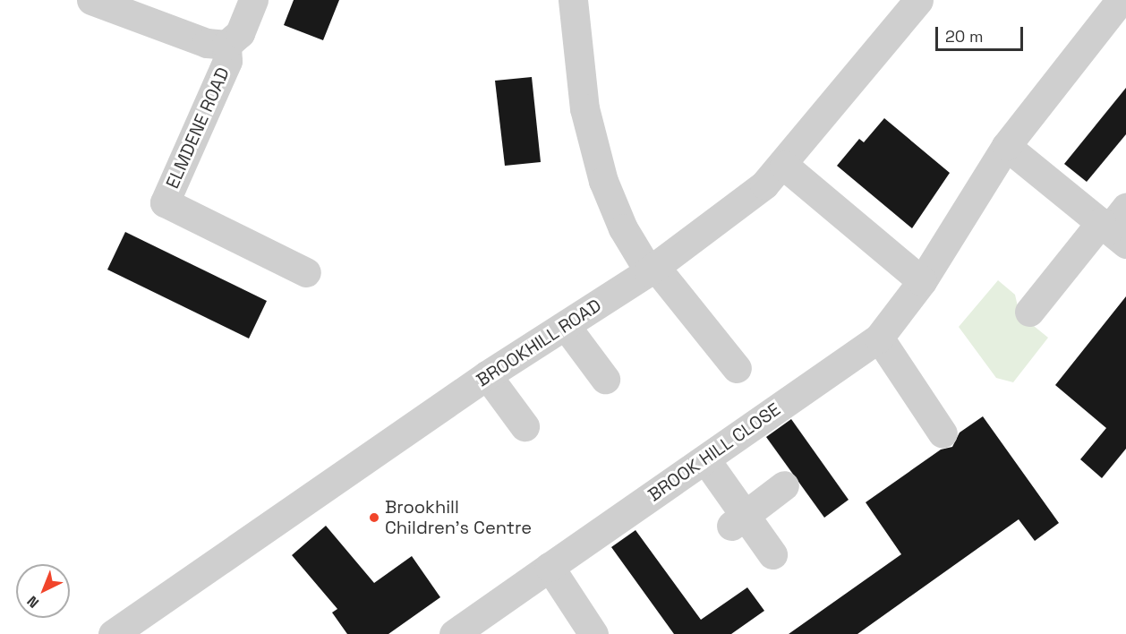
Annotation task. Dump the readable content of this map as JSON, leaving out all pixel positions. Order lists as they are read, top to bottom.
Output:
{
  "streets": {
    "street": ["ELMDENE ROAD", "BROOKHILL ROAD", "BROOK HILL CLOSE"]
  },
  "places": ["Brookhill Children’s Centre"],
  "scale_bar": "20 m",
  "north": "bottom left"
}
